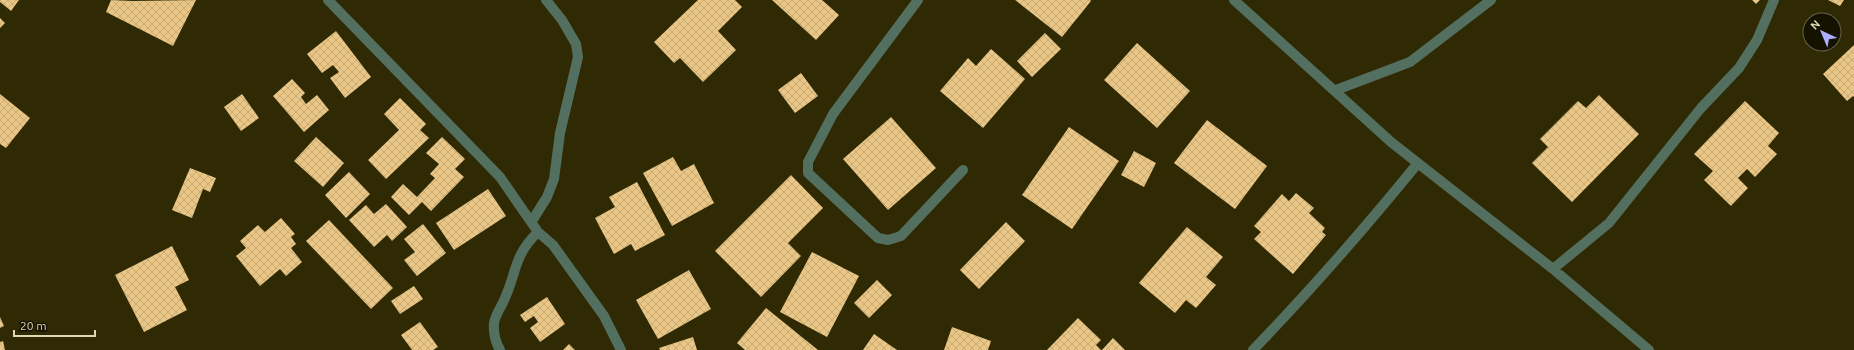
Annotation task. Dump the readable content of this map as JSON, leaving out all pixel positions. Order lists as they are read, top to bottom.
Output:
{
  "scale_bar": "20 m",
  "north": "top left"
}
